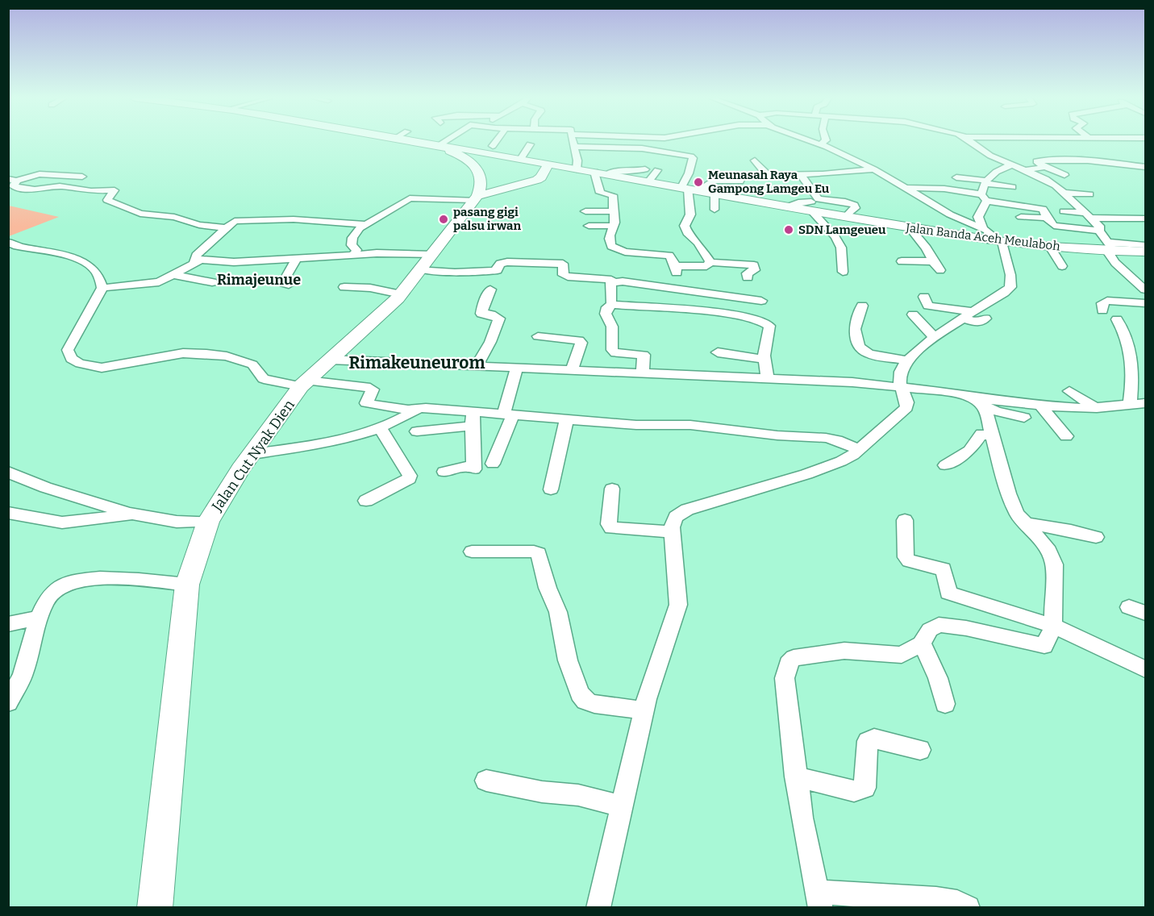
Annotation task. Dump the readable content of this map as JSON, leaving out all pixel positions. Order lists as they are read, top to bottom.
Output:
{
  "streets": {
    "highway": ["Jalan Banda Aceh Meulaboh", "Jalan Cut Nyak Dien"]
  },
  "districts": ["Rimajeunue", "Rimakeuneurom"],
  "places": ["Meunasah Raya Gampong Lamgeu Eu", "pasang gigi palsu irwan", "SDN Lamgeueu"]
}
